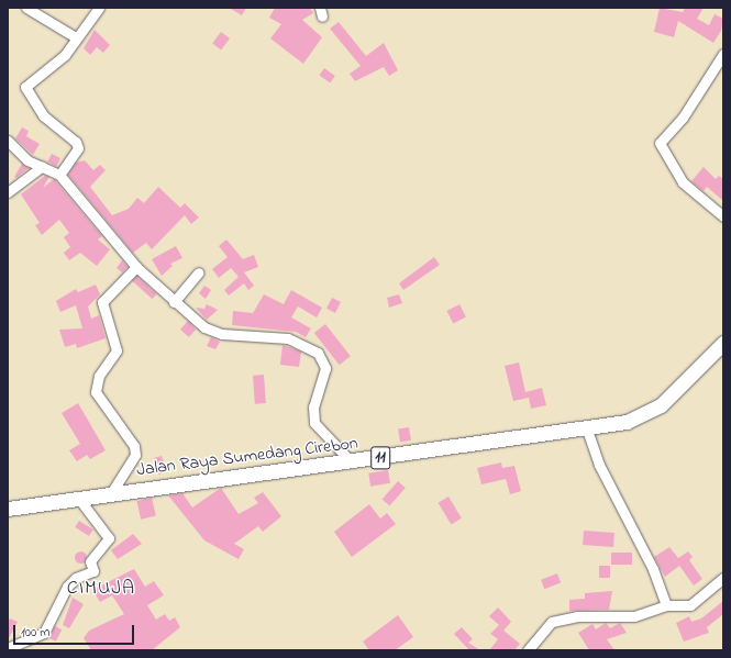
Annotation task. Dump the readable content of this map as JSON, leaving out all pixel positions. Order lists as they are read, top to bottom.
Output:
{
  "streets": {
    "highway": ["Jalan Raya Sumedang Cirebon", "11"]
  },
  "districts": ["CIMUJA"],
  "scale_bar": "100 m"
}
